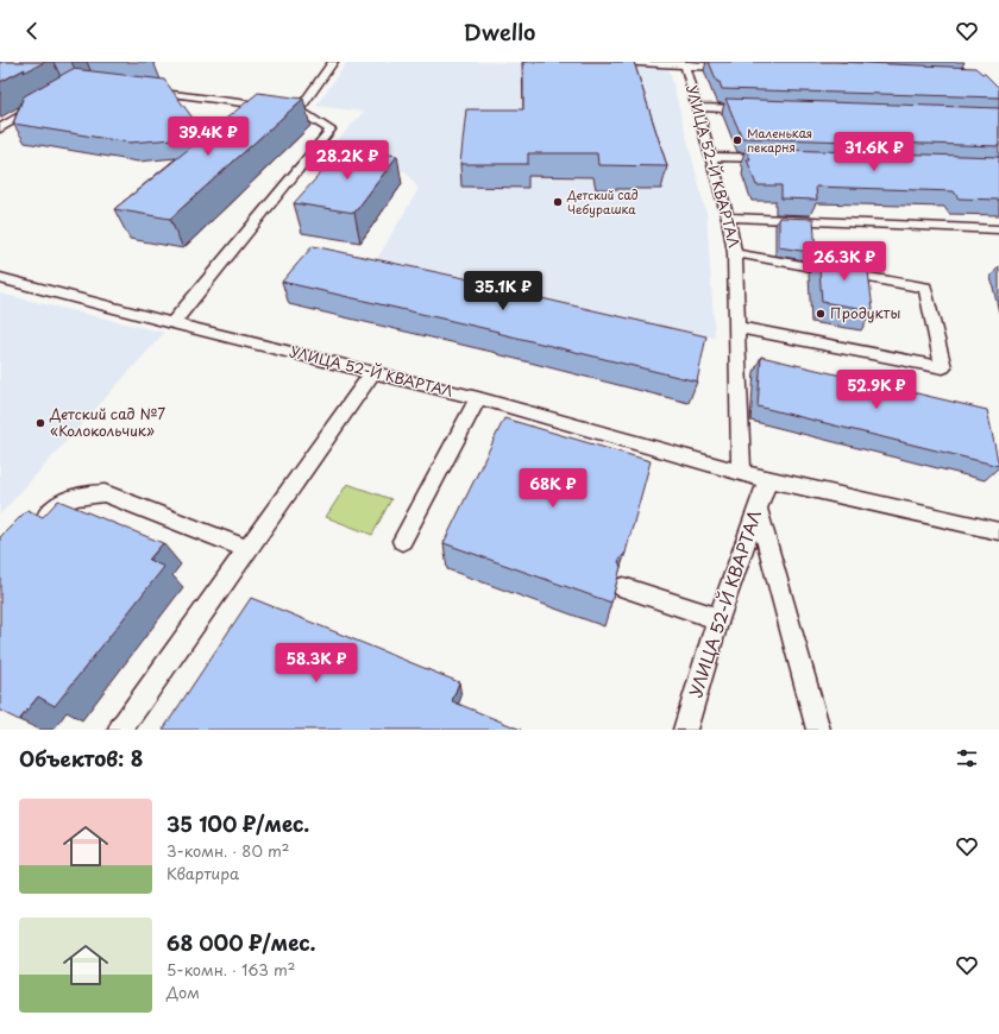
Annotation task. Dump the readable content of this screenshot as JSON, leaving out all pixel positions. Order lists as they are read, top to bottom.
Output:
{
  "streets": {
    "lane": ["УЛИЦА 52-Й КВАРТАЛ"]
  },
  "places": [
    "Маленькая пекарня",
    "Детский сад Чебурашка",
    "Продукты",
    "Детский сад №7 «Колокольчик»"
  ],
  "page": {
    "header": "Dwello",
    "price": [
      "39.4K ₽",
      "31.6K ₽",
      "28.2K ₽",
      "26.3K ₽",
      "35.1K ₽",
      "52.9K ₽",
      "68K ₽",
      "58.3K ₽"
    ],
    "heading": "Объектов: 8",
    "list": [
      {
        "name": "35 100 ₽/мес.",
        "note": "3-комн. · 80 m² · Квартира"
      },
      {
        "name": "68 000 ₽/мес.",
        "note": "5-комн. · 163 m² · Дом"
      }
    ]
  }
}
